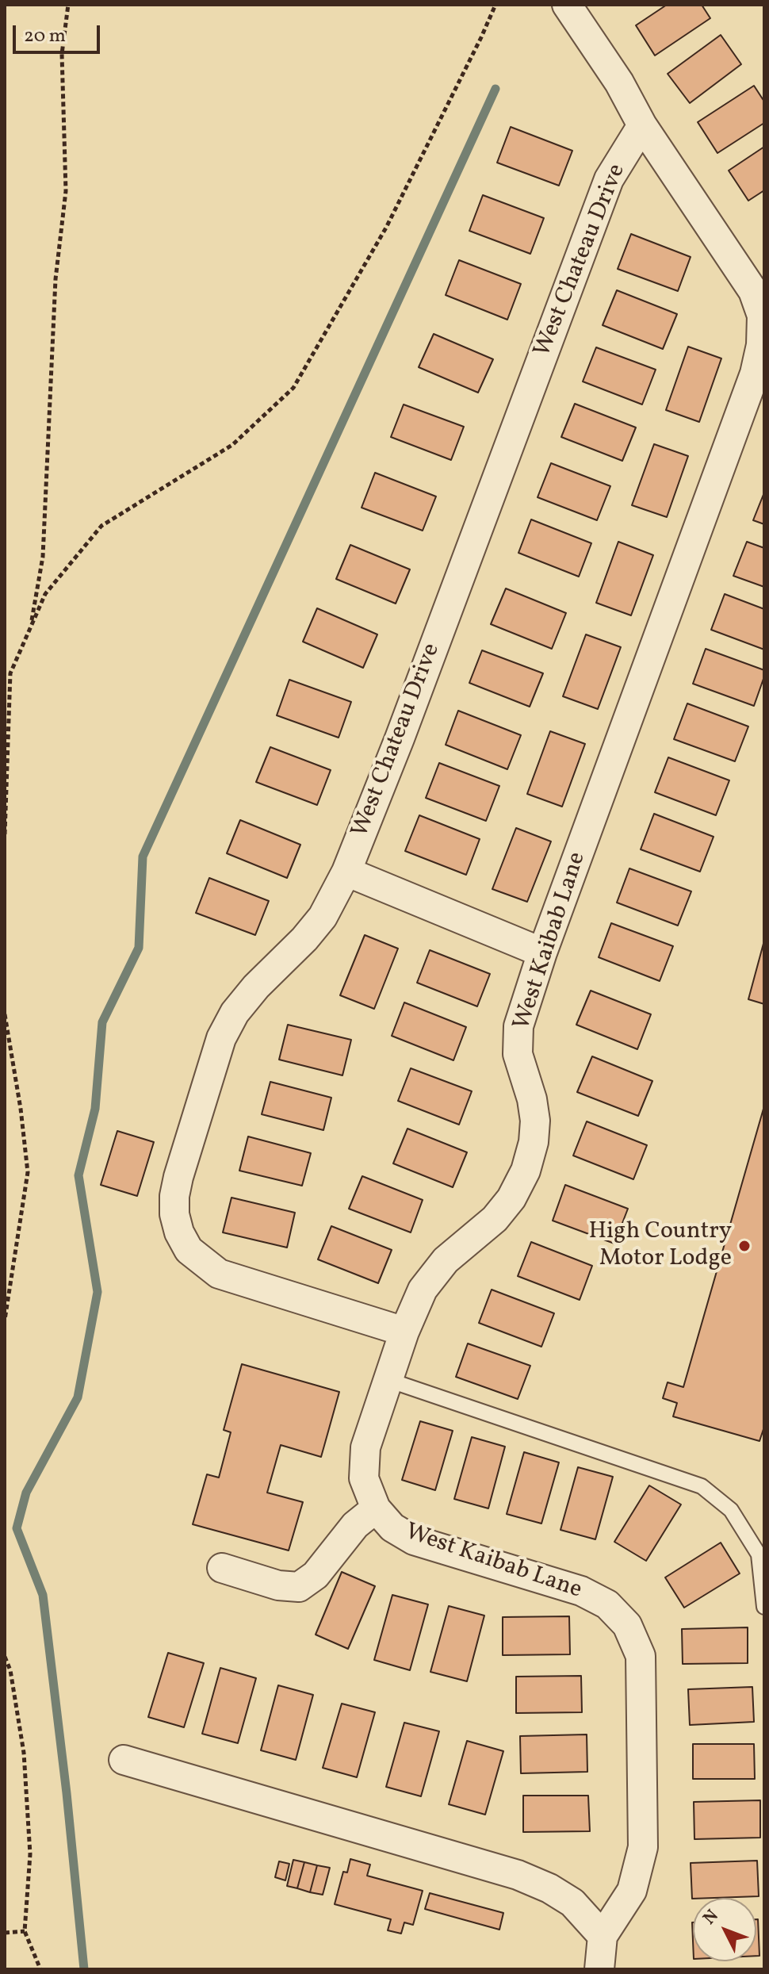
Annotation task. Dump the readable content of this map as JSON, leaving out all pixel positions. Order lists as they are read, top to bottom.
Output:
{
  "streets": {
    "street": ["West Chateau Drive", "West Kaibab Lane"]
  },
  "crossings": [
    ["West Chateau Drive", "West Kaibab Lane"]
  ],
  "places": ["High Country Motor Lodge"],
  "scale_bar": "20 m",
  "north": "top left"
}
